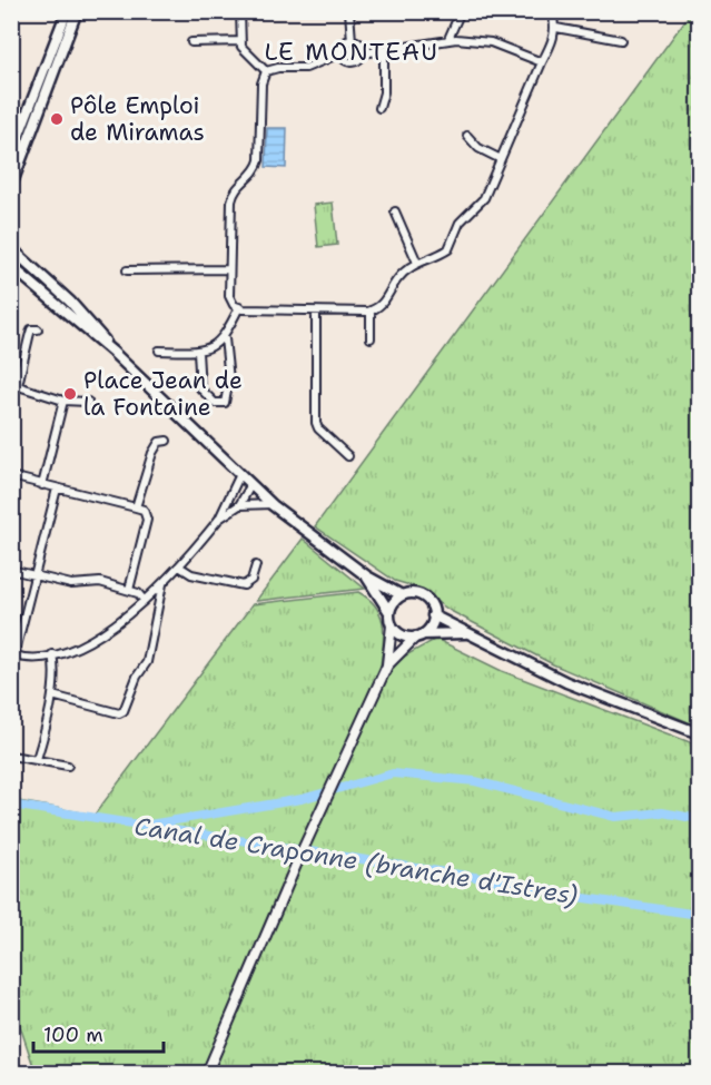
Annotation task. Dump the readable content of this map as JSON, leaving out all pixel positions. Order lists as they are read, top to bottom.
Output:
{
  "districts": ["LE MONTEAU"],
  "water": ["Canal de Craponne (branche d'Istres)"],
  "places": ["Pôle Emploi de Miramas", "Place Jean de la Fontaine"],
  "scale_bar": "100 m"
}
